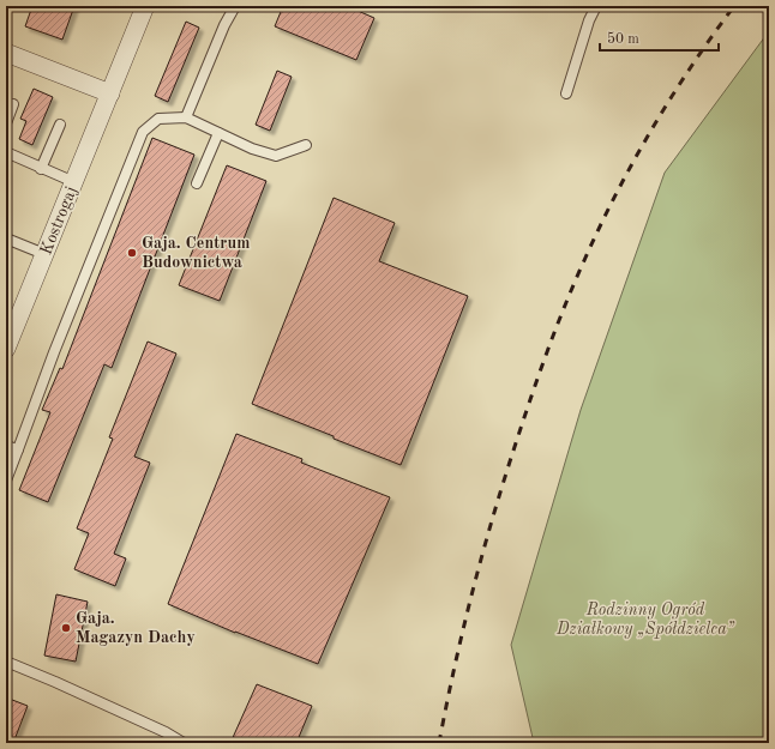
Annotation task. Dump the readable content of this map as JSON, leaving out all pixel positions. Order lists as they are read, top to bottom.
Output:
{
  "streets": {
    "street": ["Kostrogaj"]
  },
  "parks": ["Rodzinny Ogród Działkowy „Spółdzielca”"],
  "places": ["Gaja. Centrum Budownictwa", "Gaja. Magazyn Dachy"],
  "scale_bar": "50 m"
}
